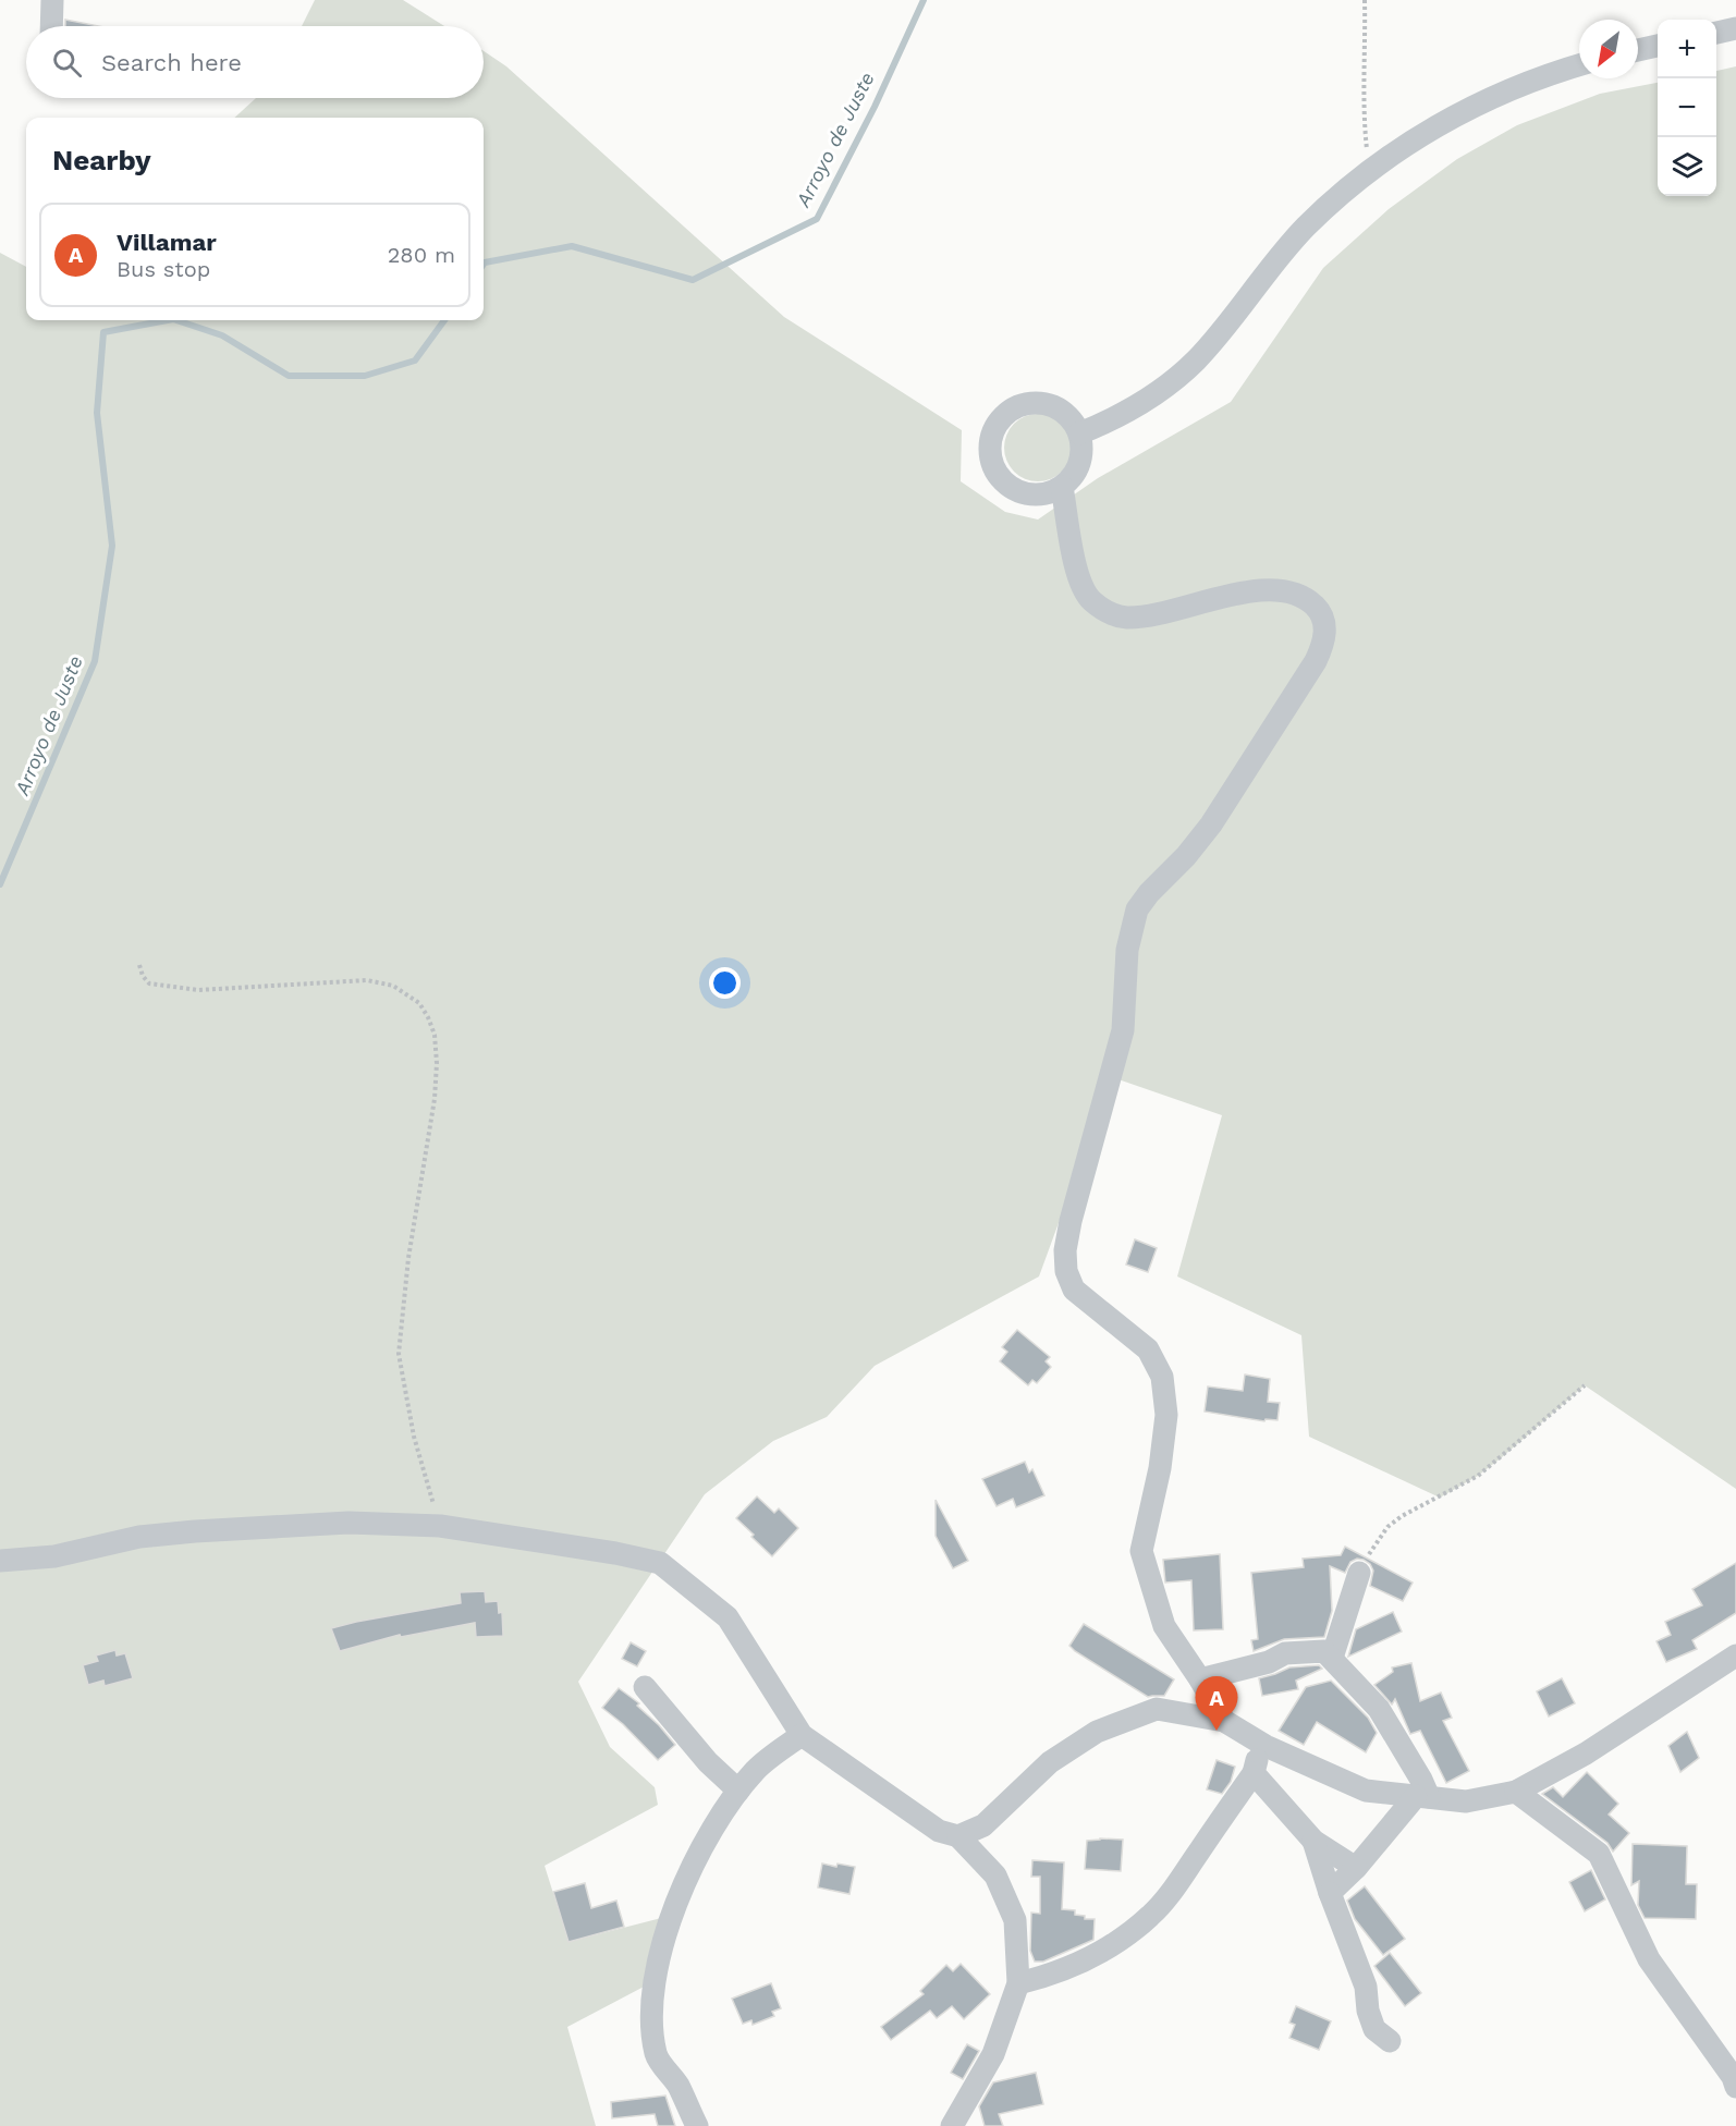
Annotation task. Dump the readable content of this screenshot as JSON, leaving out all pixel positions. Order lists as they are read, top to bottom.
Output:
{
  "water": ["Arroyo de Juste"],
  "north": "bottom left",
  "page": {
    "map_buttons": ["+", "−"],
    "search": "Search here",
    "heading": "Nearby",
    "list": [
      {
        "mark": "A",
        "name": "Villamar",
        "note": "Bus stop",
        "value": "280 m"
      }
    ],
    "pins": "A"
  }
}
